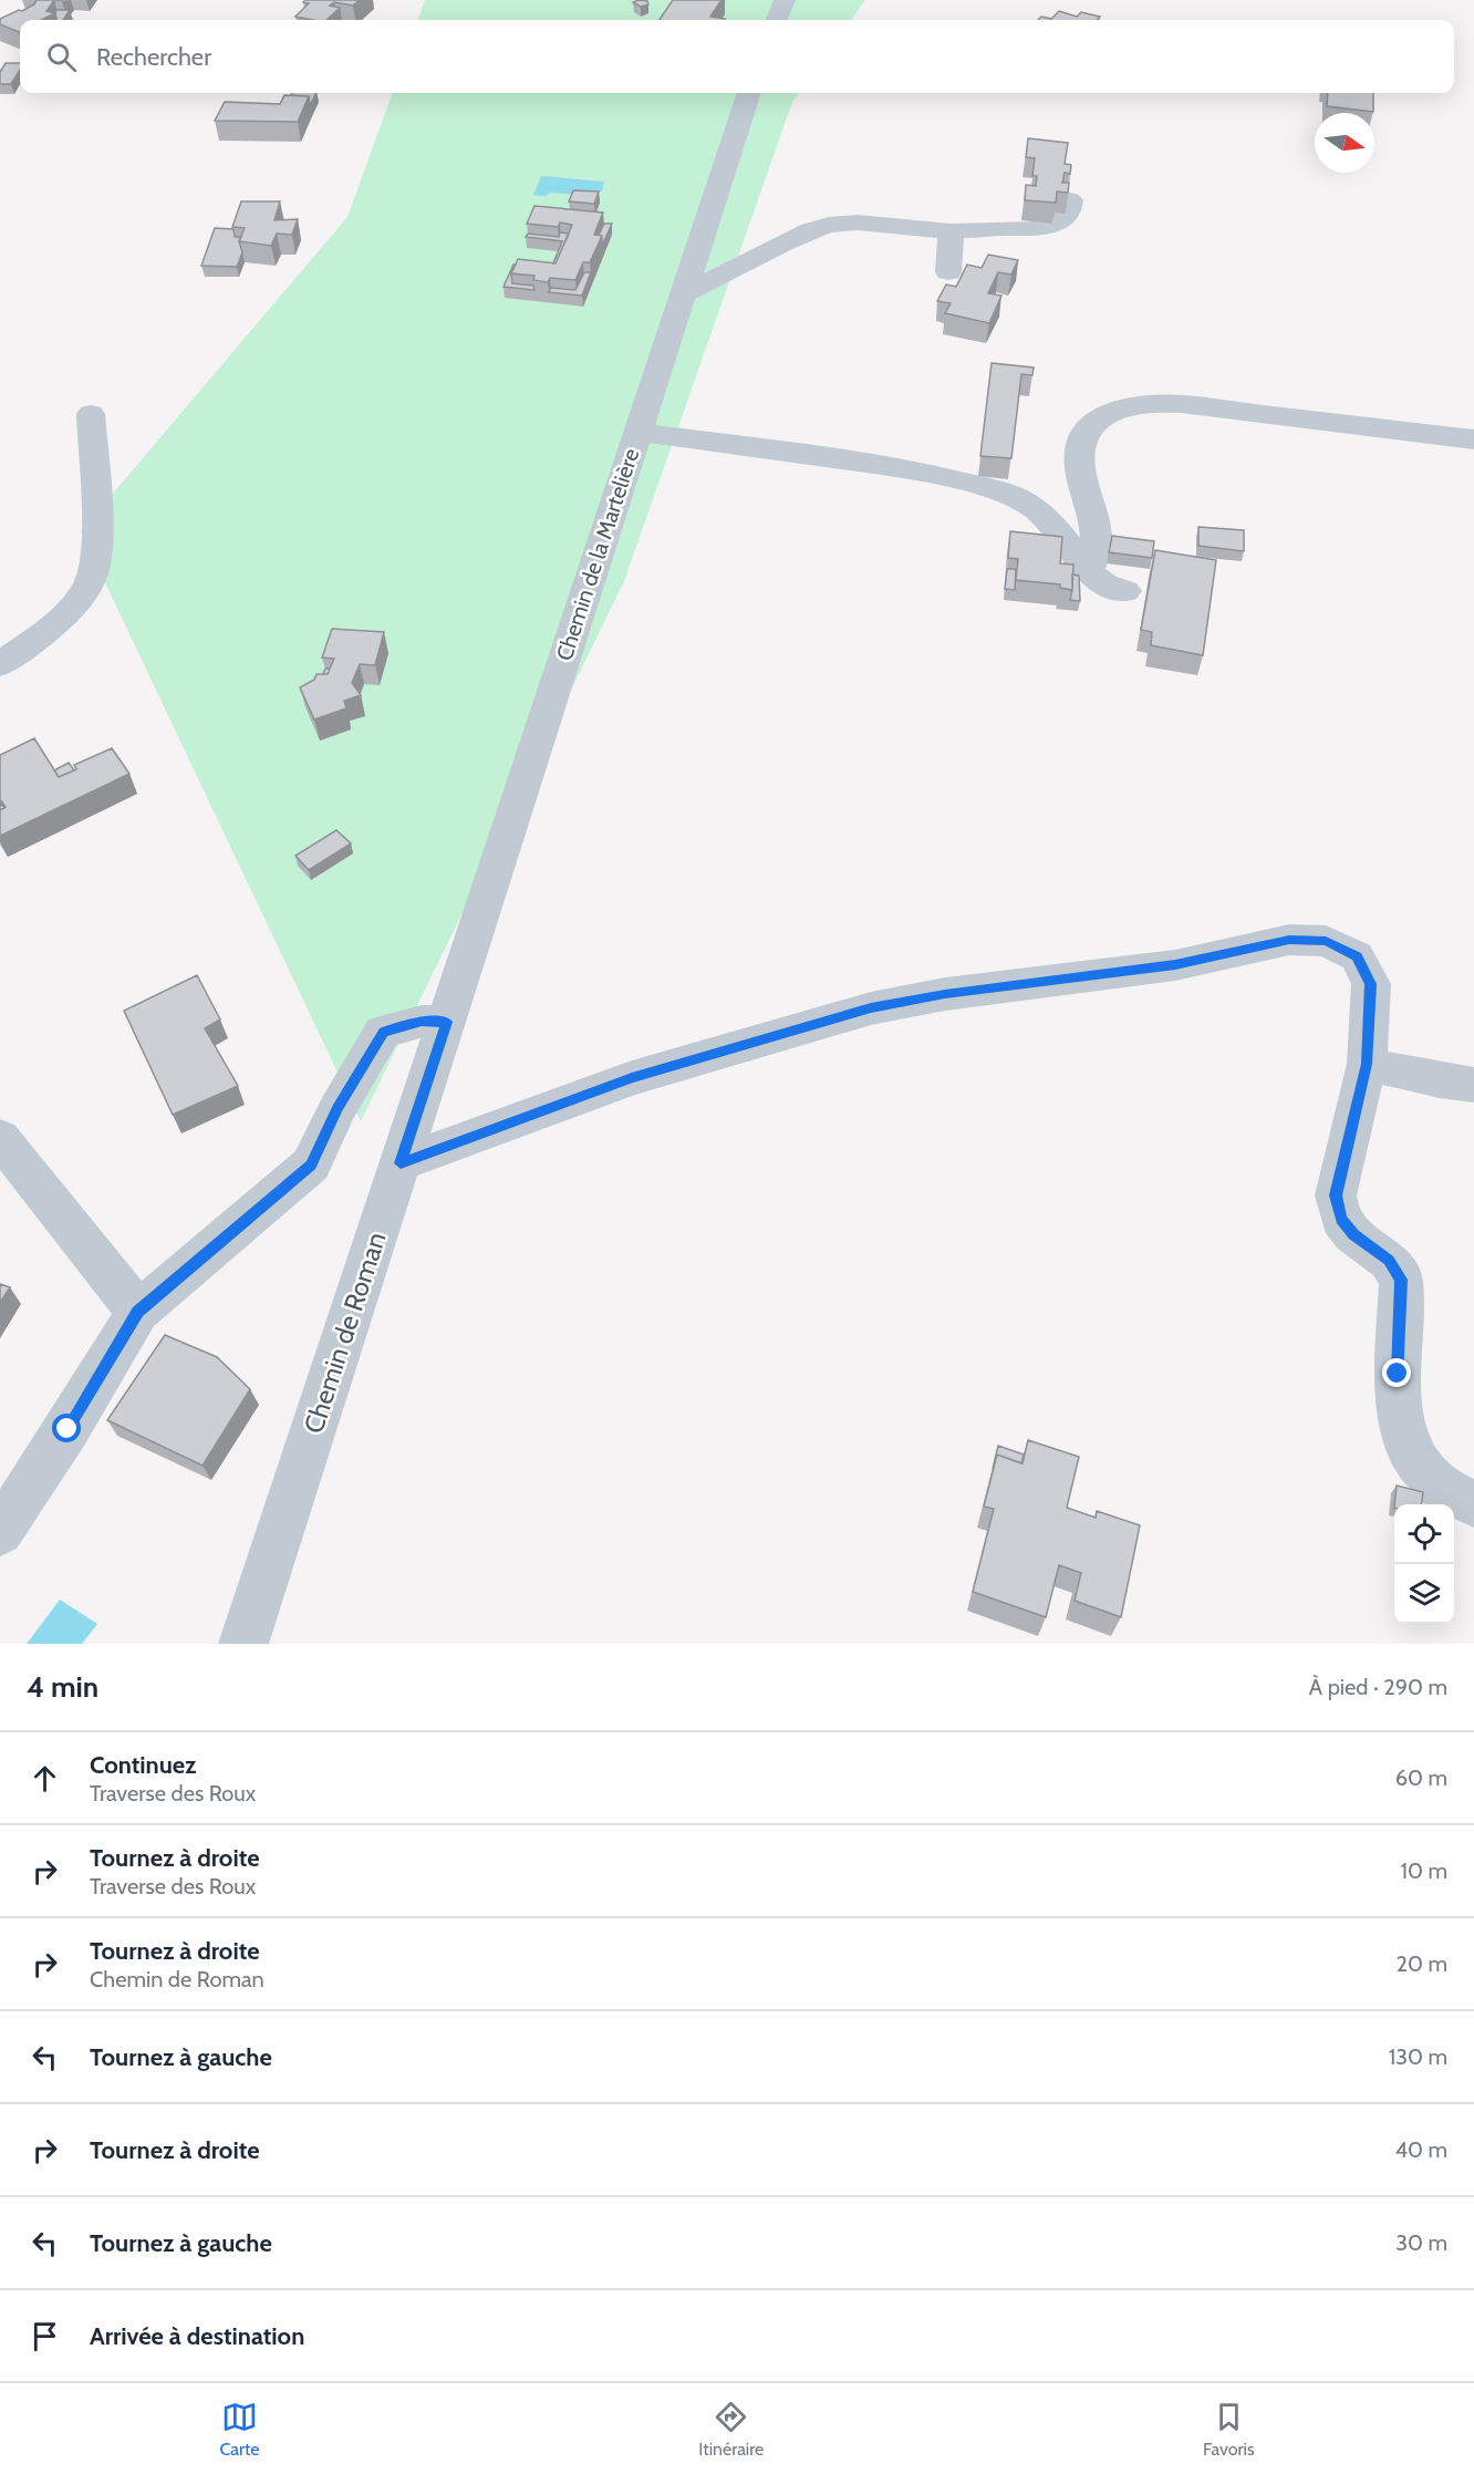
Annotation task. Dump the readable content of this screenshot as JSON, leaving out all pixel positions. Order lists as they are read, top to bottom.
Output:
{
  "streets": {
    "street": ["Chemin de la Martelière", "Chemin de Roman"]
  },
  "crossings": [
    ["Chemin de la Martelière", "Chemin de Roman"]
  ],
  "north": "right",
  "page": {
    "search": "Rechercher",
    "heading": ["4 min", "À pied · 290 m"],
    "list": [
      ["Continuez", "Traverse des Roux", "60 m"],
      ["Tournez à droite", "Traverse des Roux", "10 m"],
      ["Tournez à droite", "Chemin de Roman", "20 m"],
      ["Tournez à gauche", "130 m"],
      ["Tournez à droite", "40 m"],
      ["Tournez à gauche", "30 m"],
      "Arrivée à destination"
    ],
    "nav": ["Carte", "Itinéraire", "Favoris"]
  }
}
